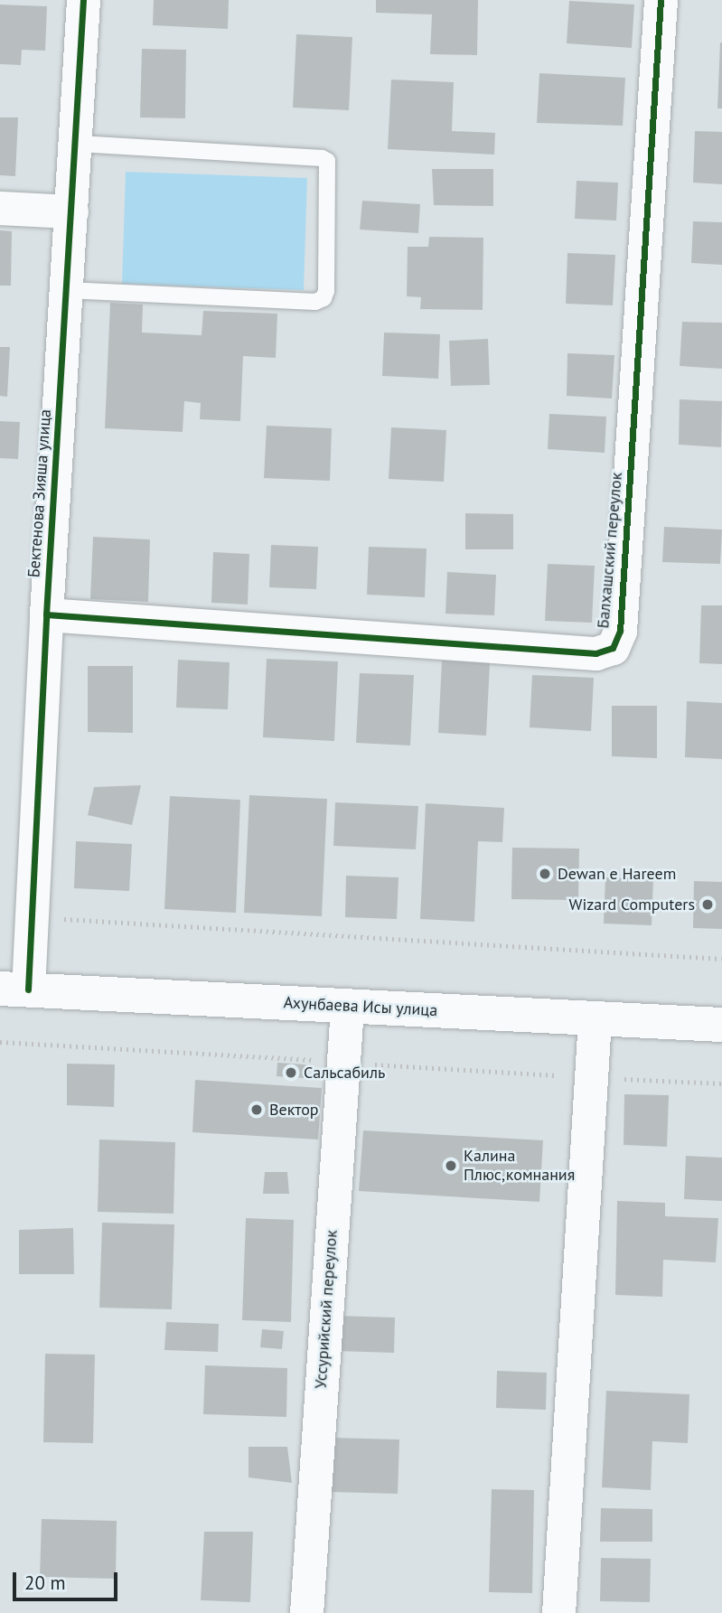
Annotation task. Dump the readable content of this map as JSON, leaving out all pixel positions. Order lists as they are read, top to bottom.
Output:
{
  "streets": {
    "main road": ["Ахунбаева Исы улица"],
    "street": ["Бектенова Зияша улица", "Балхашский переулок", "Уссурийский переулок"]
  },
  "crossings": [
    ["Бектенова Зияша улица", "Балхашский переулок"],
    ["Бектенова Зияша улица", "Ахунбаева Исы улица"],
    ["Ахунбаева Исы улица", "Уссурийский переулок"]
  ],
  "places": [
    "Dewan e Hareem",
    "Wizard Computers",
    "Сальсабиль",
    "Вектор",
    "Калина Плюс,комнания"
  ],
  "scale_bar": "20 m"
}
